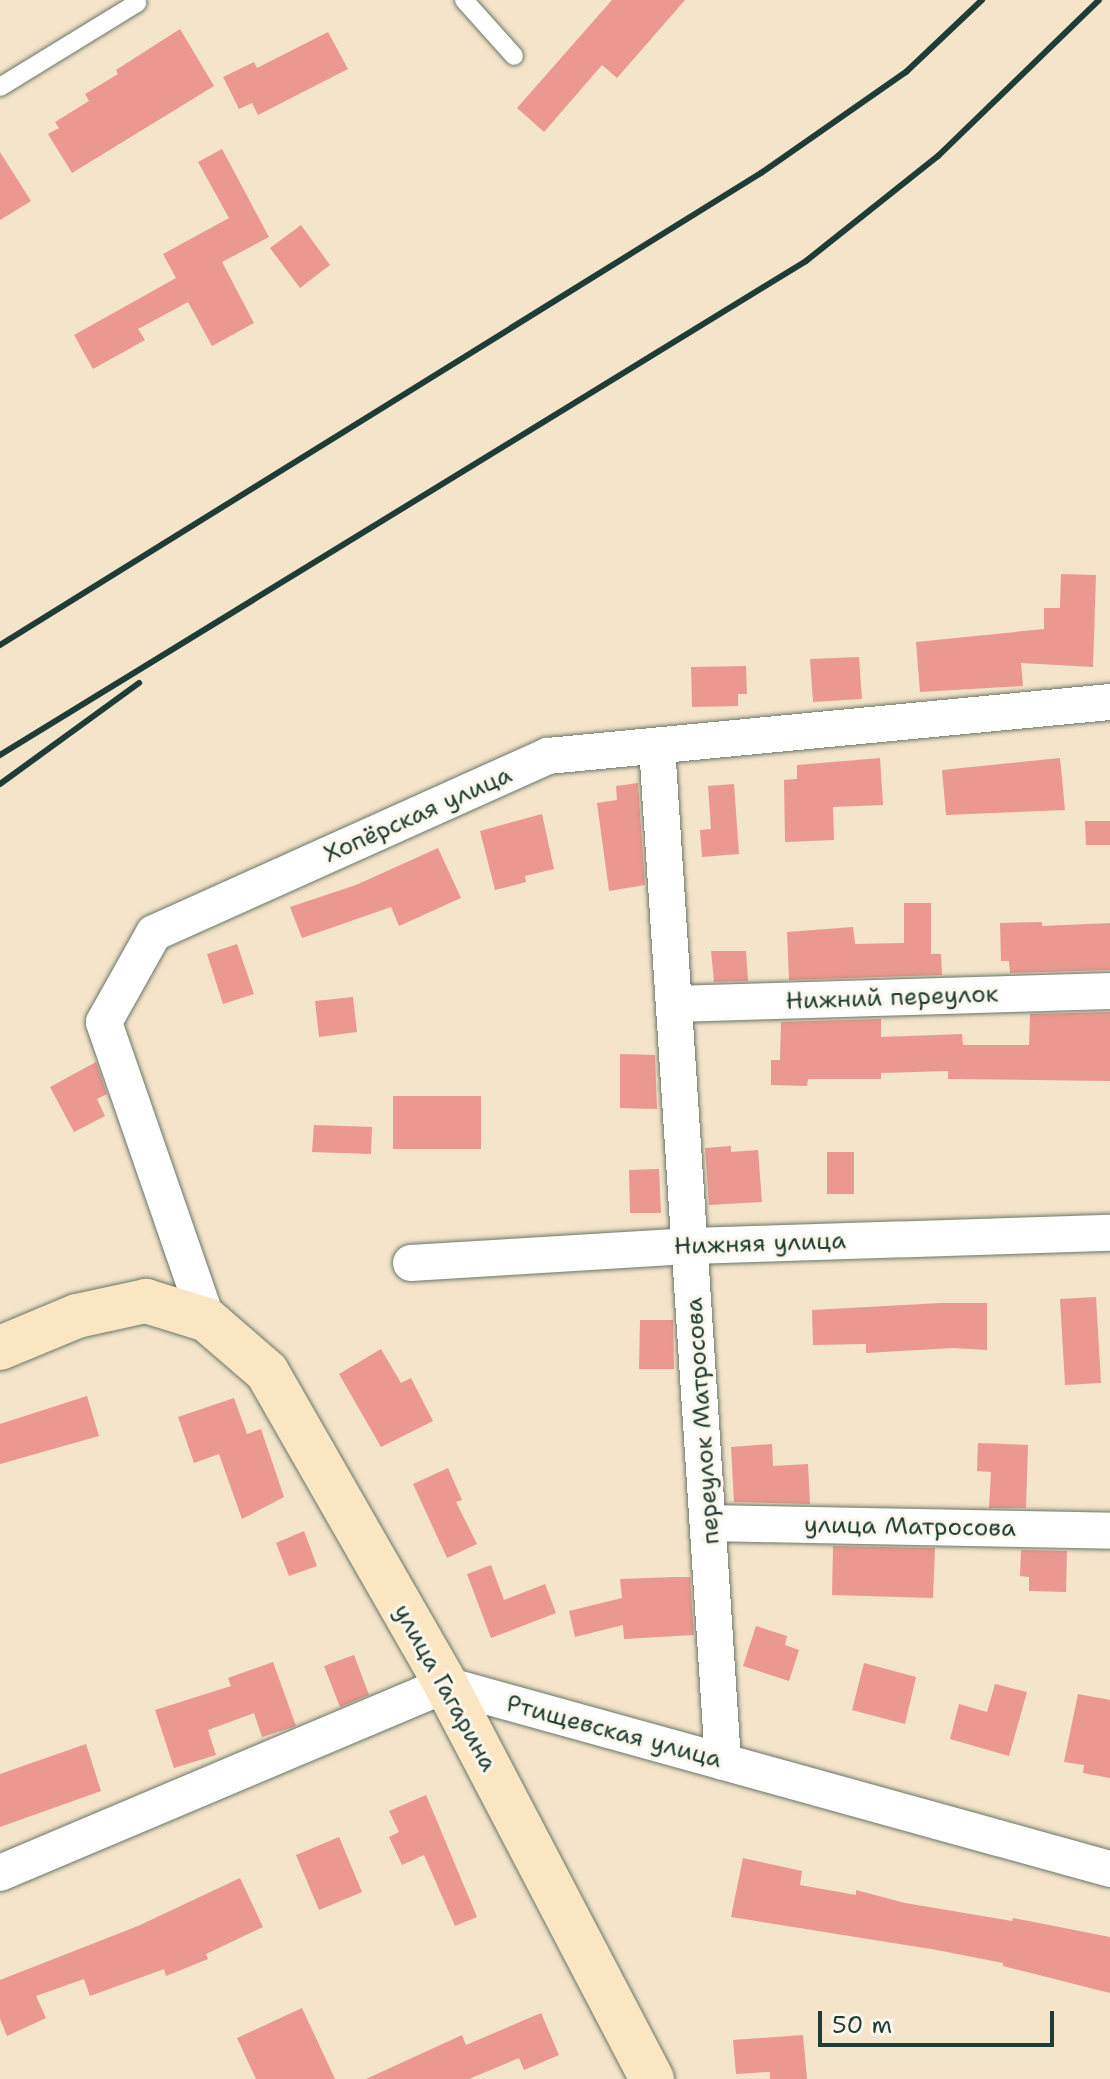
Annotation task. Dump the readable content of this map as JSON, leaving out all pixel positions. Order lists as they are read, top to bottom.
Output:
{
  "streets": {
    "street": [
      "Хопёрская улица",
      "Нижний переулок",
      "Нижняя улица",
      "переулок Матросова",
      "улица Матросова",
      "улица Гагарина",
      "Ртищевская улица"
    ]
  },
  "crossings": [
    ["Хопёрская улица", "переулок Матросова"],
    ["Хопёрская улица", "улица Гагарина"],
    ["Нижний переулок", "переулок Матросова"],
    ["Нижняя улица", "переулок Матросова"],
    ["переулок Матросова", "улица Матросова"],
    ["переулок Матросова", "Ртищевская улица"],
    ["улица Гагарина", "Ртищевская улица"]
  ],
  "scale_bar": "50 m"
}
